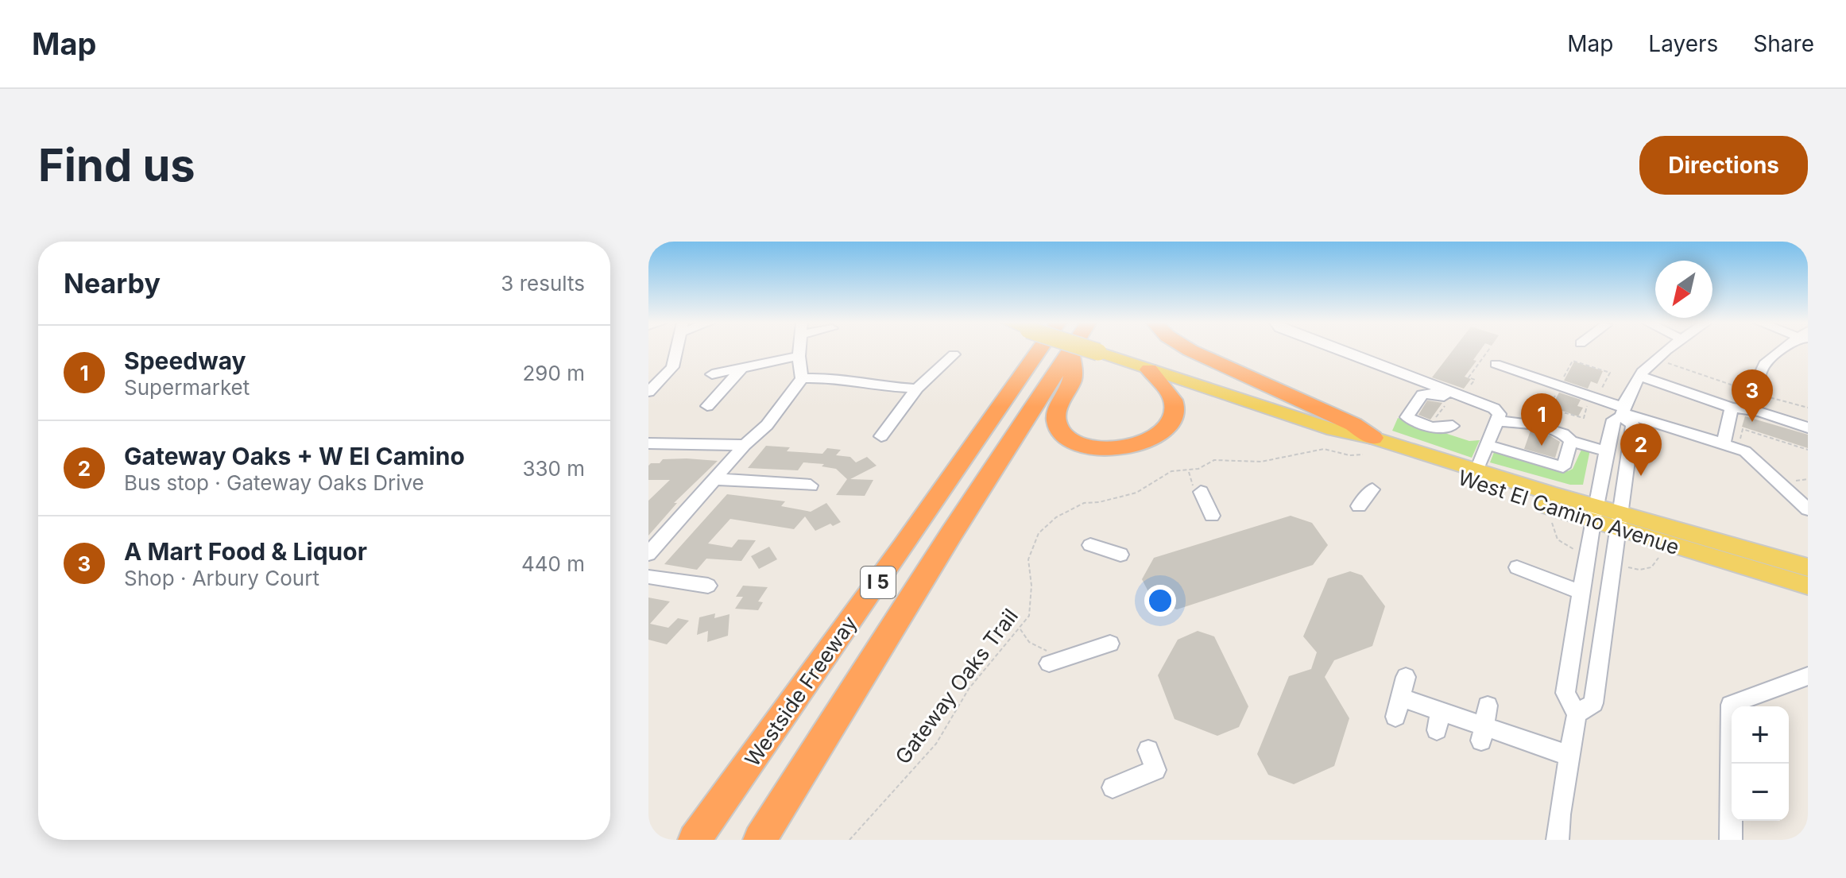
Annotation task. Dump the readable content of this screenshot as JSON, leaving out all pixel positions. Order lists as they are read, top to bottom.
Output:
{
  "streets": {
    "highway": ["I 5", "Westside Freeway"],
    "main road": ["West El Camino Avenue"],
    "path": ["Gateway Oaks Trail"]
  },
  "north": "bottom left",
  "page": {
    "header": "Map",
    "nav": ["Map", "Layers", "Share"],
    "buttons": "Directions",
    "title": "Find us",
    "heading": ["Nearby", "3 results"],
    "list": [
      {
        "mark": "1",
        "name": "Speedway",
        "note": "Supermarket",
        "value": "290 m"
      },
      {
        "mark": "2",
        "name": "Gateway Oaks + W El Camino",
        "note": "Bus stop · Gateway Oaks Drive",
        "value": "330 m"
      },
      {
        "mark": "3",
        "name": "A Mart Food & Liquor",
        "note": "Shop · Arbury Court",
        "value": "440 m"
      }
    ],
    "pins": ["3", "1", "2"],
    "map_buttons": ["+", "−"]
  }
}
